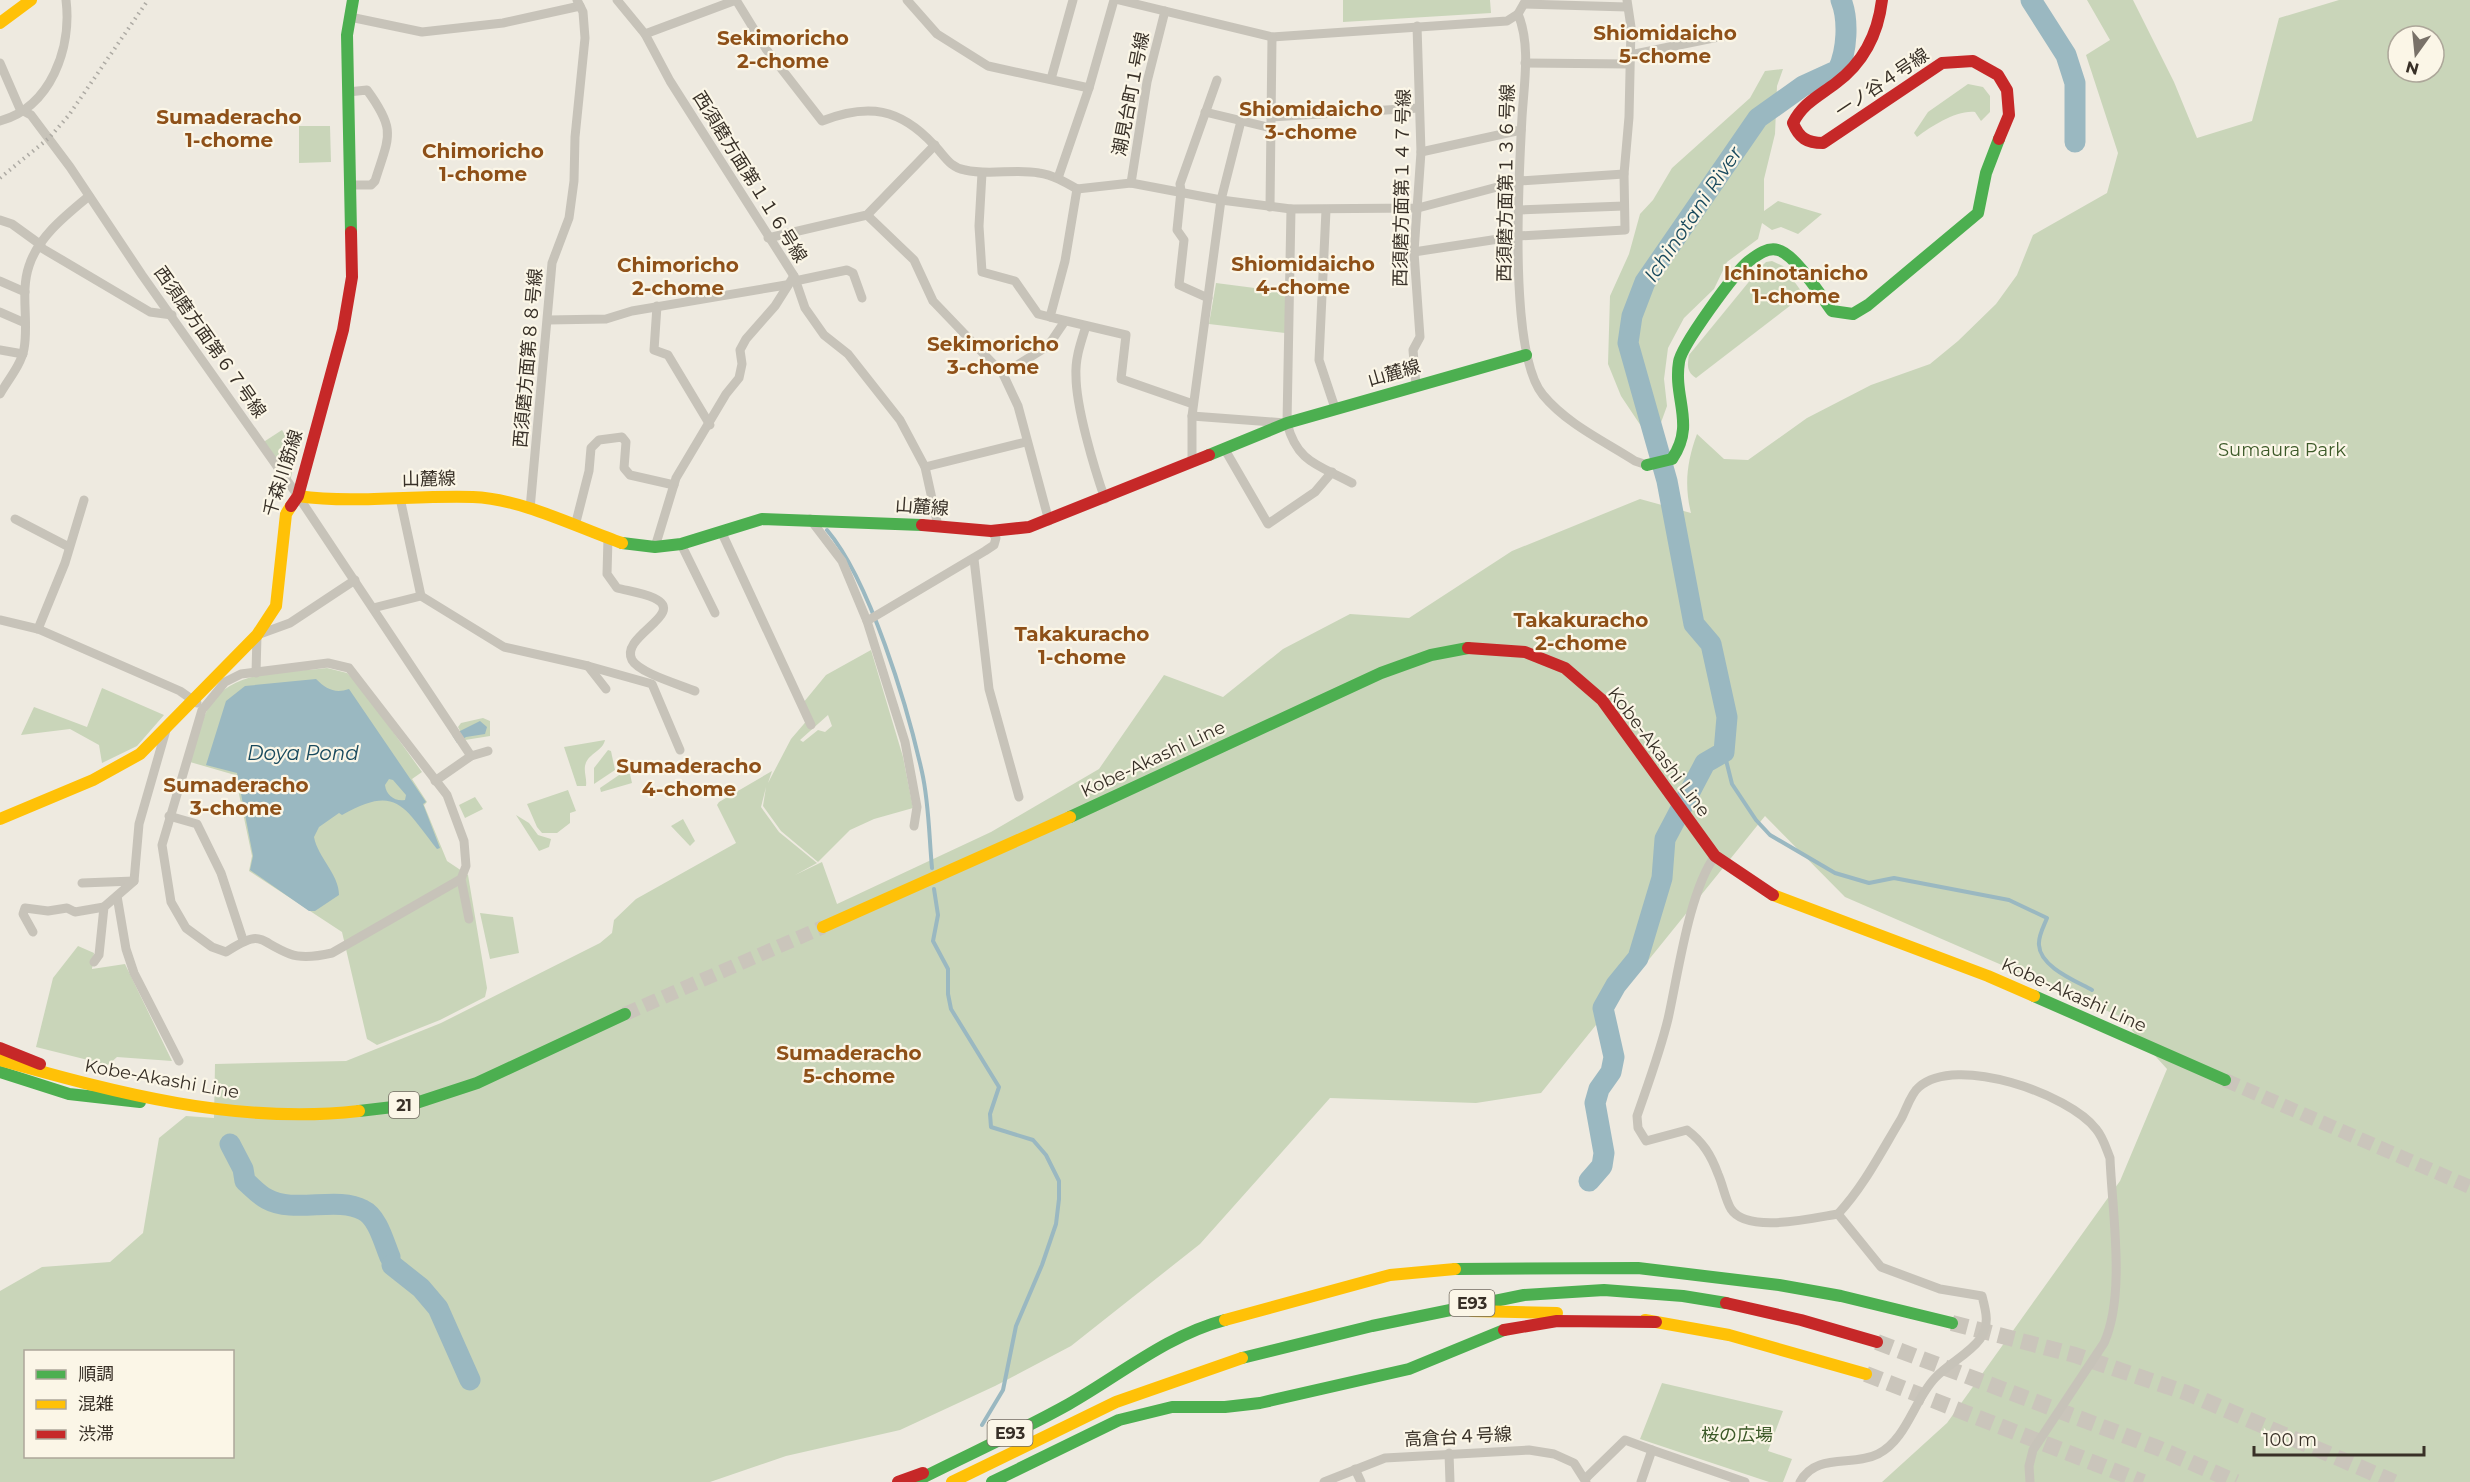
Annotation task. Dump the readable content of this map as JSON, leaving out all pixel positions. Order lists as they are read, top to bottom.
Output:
{
  "streets": {
    "main road": [
      "一ノ谷４号線",
      "山麓線",
      "千森川筋線",
      "Kobe-Akashi Line",
      "21",
      "E93"
    ],
    "street": [
      "潮見台町１号線",
      "西須磨方面第１１６号線",
      "西須磨方面第１３６号線",
      "西須磨方面第１４７号線",
      "西須磨方面第６７号線",
      "西須磨方面第８８号線",
      "高倉台４号線"
    ]
  },
  "crossings": [
    ["一ノ谷４号線", "西須磨方面第１３６号線"],
    ["西須磨方面第１１６号線", "山麓線"],
    ["西須磨方面第１３６号線", "山麓線"],
    ["西須磨方面第１４７号線", "山麓線"],
    ["西須磨方面第６７号線", "山麓線"],
    ["西須磨方面第６７号線", "千森川筋線"],
    ["西須磨方面第８８号線", "山麓線"],
    ["山麓線", "千森川筋線"]
  ],
  "districts": [
    "Shiomidaicho 5-chome",
    "Sekimoricho 2-chome",
    "Shiomidaicho 3-chome",
    "Sumaderacho 1-chome",
    "Chimoricho 1-chome",
    "Shiomidaicho 4-chome",
    "Chimoricho 2-chome",
    "Ichinotanicho 1-chome",
    "Sekimoricho 3-chome",
    "Takakuracho 2-chome",
    "Takakuracho 1-chome",
    "Sumaderacho 4-chome",
    "Sumaderacho 3-chome",
    "Sumaderacho 5-chome"
  ],
  "water": ["Ichinotani River", "Doya Pond"],
  "parks": ["Sumaura Park", "桜の広場"],
  "legend": ["順調", "混雑", "渋滞"],
  "scale_bar": "100 m",
  "north": "bottom"
}
